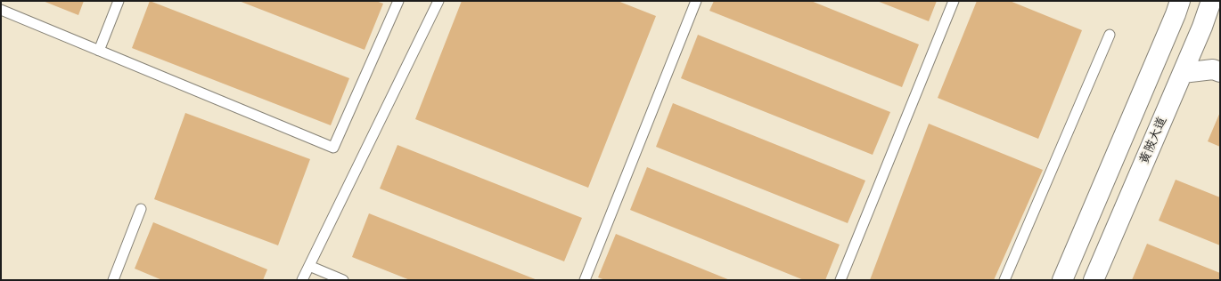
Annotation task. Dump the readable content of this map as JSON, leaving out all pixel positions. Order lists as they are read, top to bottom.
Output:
{
  "streets": {
    "street": ["黄陂大道"]
  }
}
